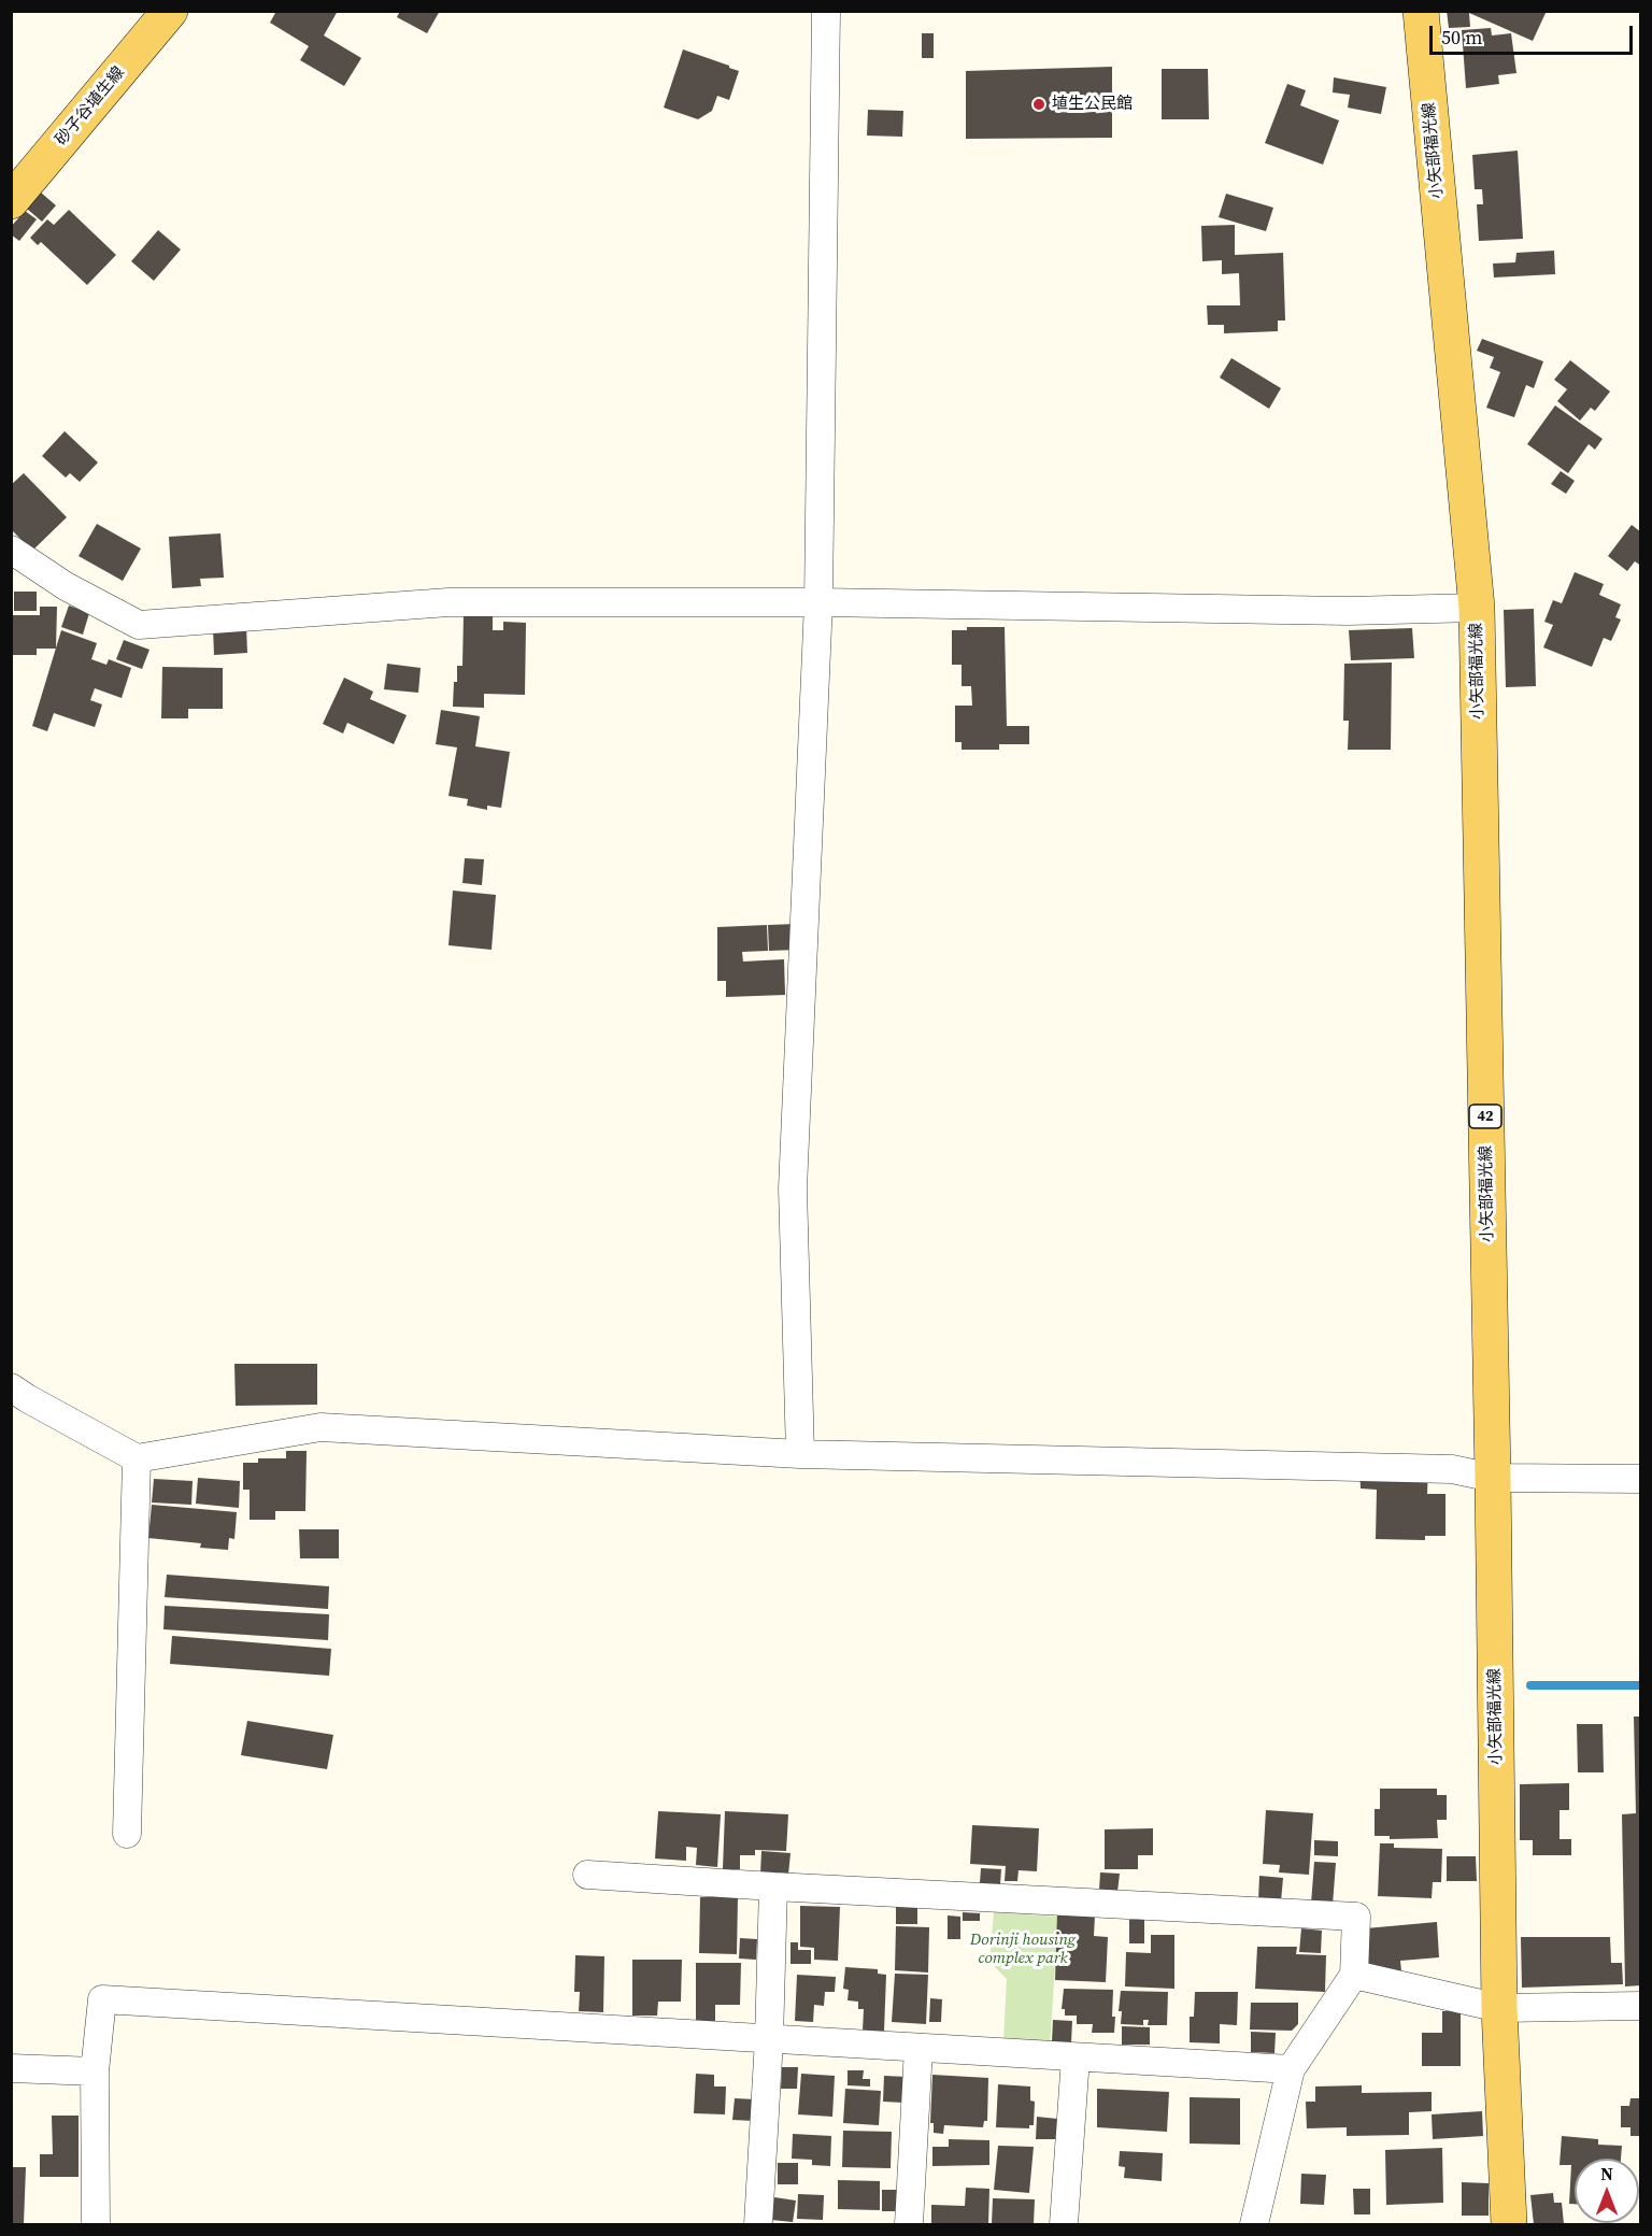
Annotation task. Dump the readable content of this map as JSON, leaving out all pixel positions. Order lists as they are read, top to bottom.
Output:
{
  "streets": {
    "main road": ["砂子谷埴生線", "小矢部福光線", "42"]
  },
  "parks": ["Dorinji housing complex park"],
  "places": ["埴生公民館"],
  "scale_bar": "50 m",
  "north": "top"
}
